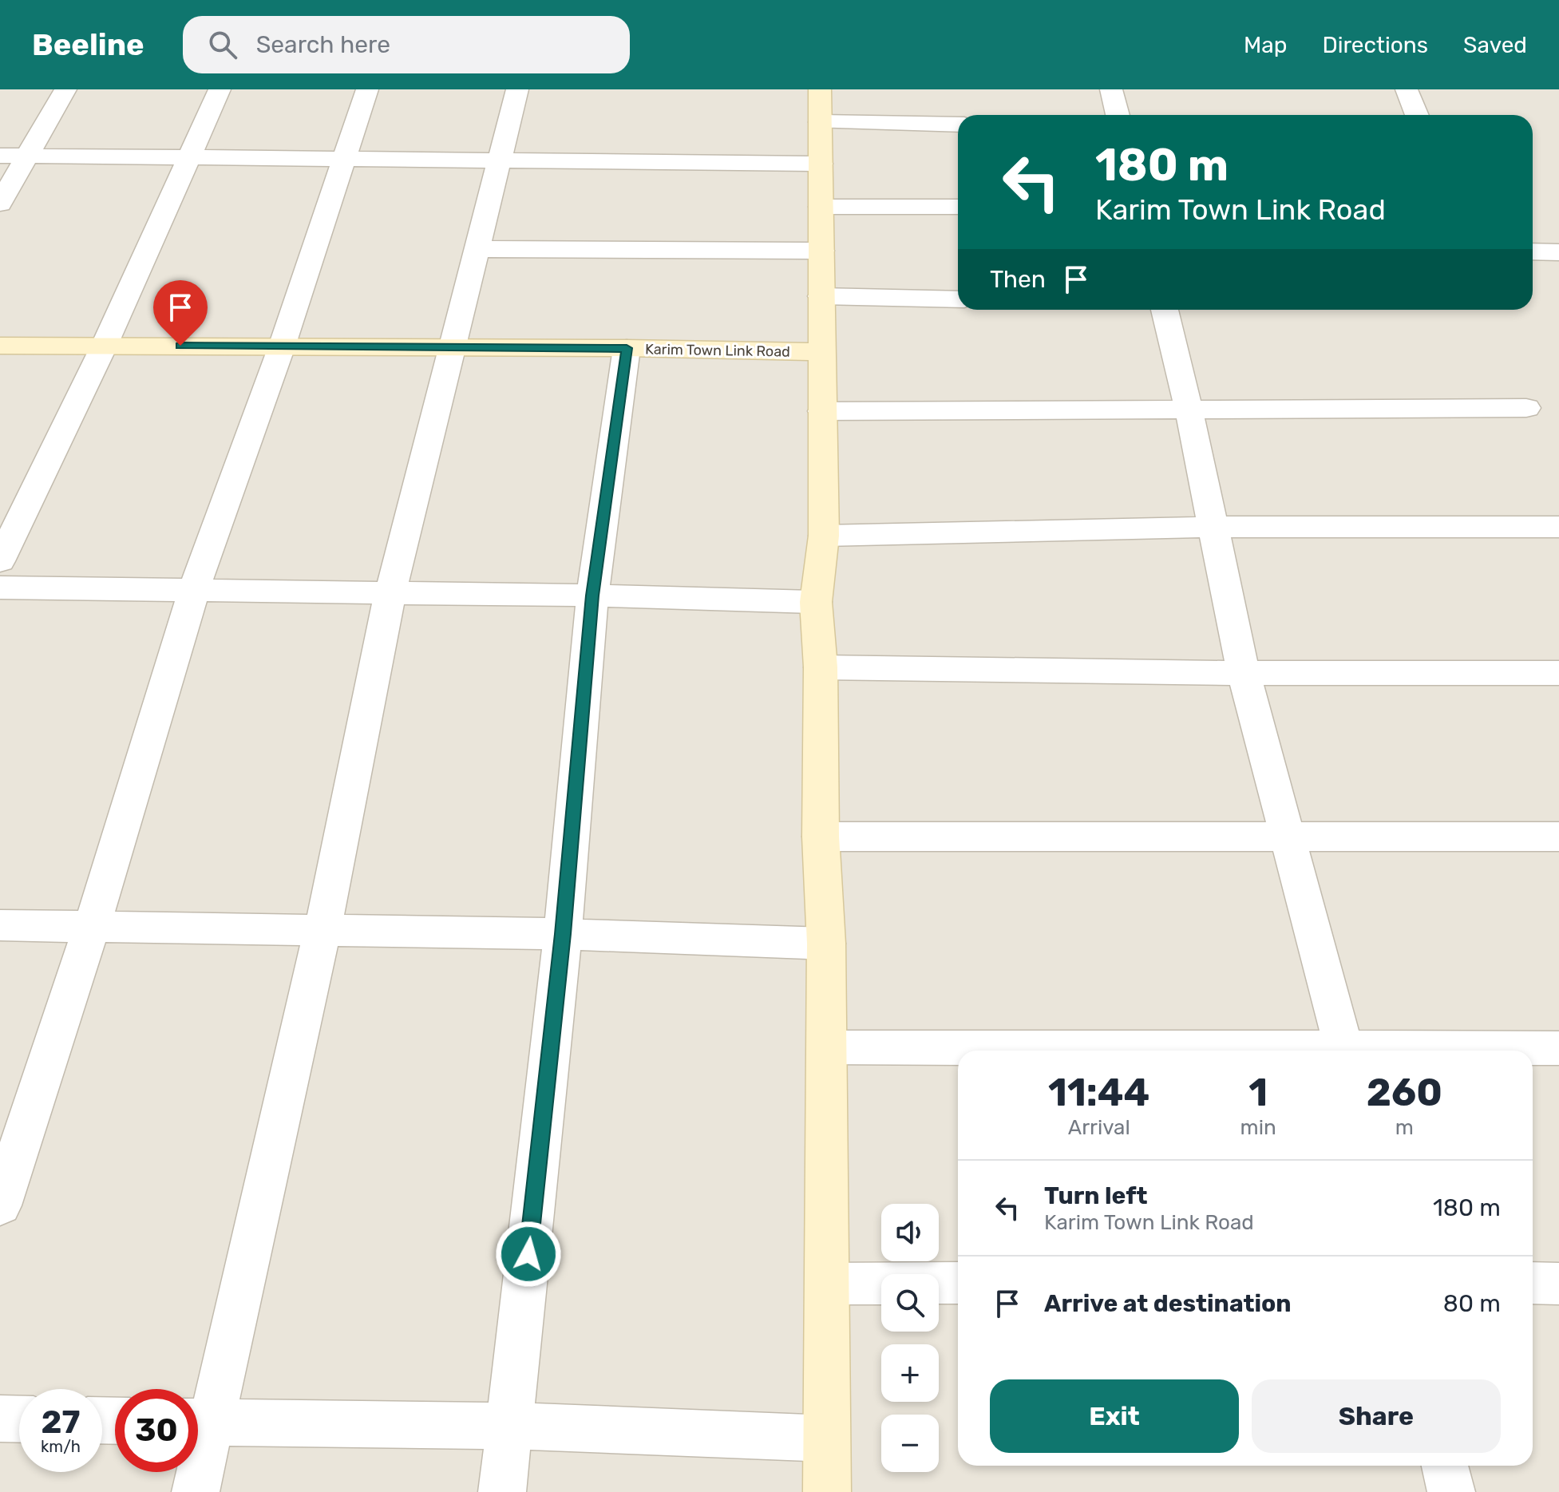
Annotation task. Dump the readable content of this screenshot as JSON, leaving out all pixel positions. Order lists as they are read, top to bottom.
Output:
{
  "streets": {
    "street": ["Karim Town Link Road"]
  },
  "page": {
    "header": "Beeline",
    "search": "Search here",
    "nav": ["Map", "Directions", "Saved"],
    "turn": ["180 m", "Karim Town Link Road"],
    "then": "Then",
    "eta": [
      "11:44",
      "Arrival",
      "1",
      "min",
      "260",
      "m"
    ],
    "list": [
      {
        "name": "Turn left",
        "note": "Karim Town Link Road",
        "value": "180 m"
      },
      {
        "name": "Arrive at destination",
        "value": "80 m"
      }
    ],
    "map_buttons": ["+", "−"],
    "buttons": ["Exit", "Share"],
    "speed": "27 km/h",
    "limit": "30"
  }
}
